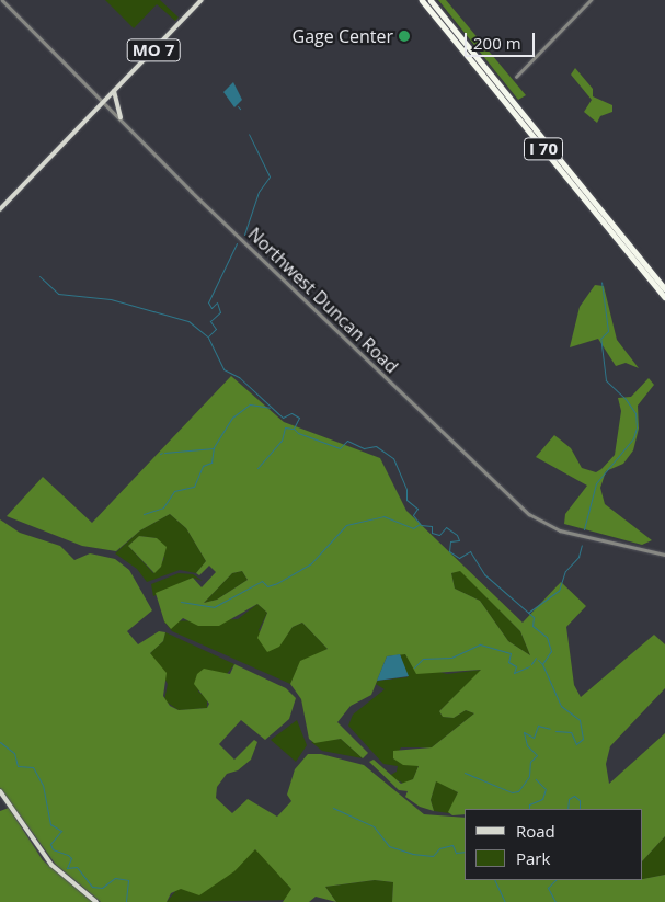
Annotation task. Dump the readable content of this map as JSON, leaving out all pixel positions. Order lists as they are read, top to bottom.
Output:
{
  "streets": {
    "highway": ["I 70"],
    "main road": ["MO 7"],
    "street": ["Northwest Duncan Road"]
  },
  "crossings": [
    ["MO 7", "Northwest Duncan Road"]
  ],
  "places": ["Gage Center"],
  "legend": ["Road", "Park"],
  "scale_bar": "200 m"
}
